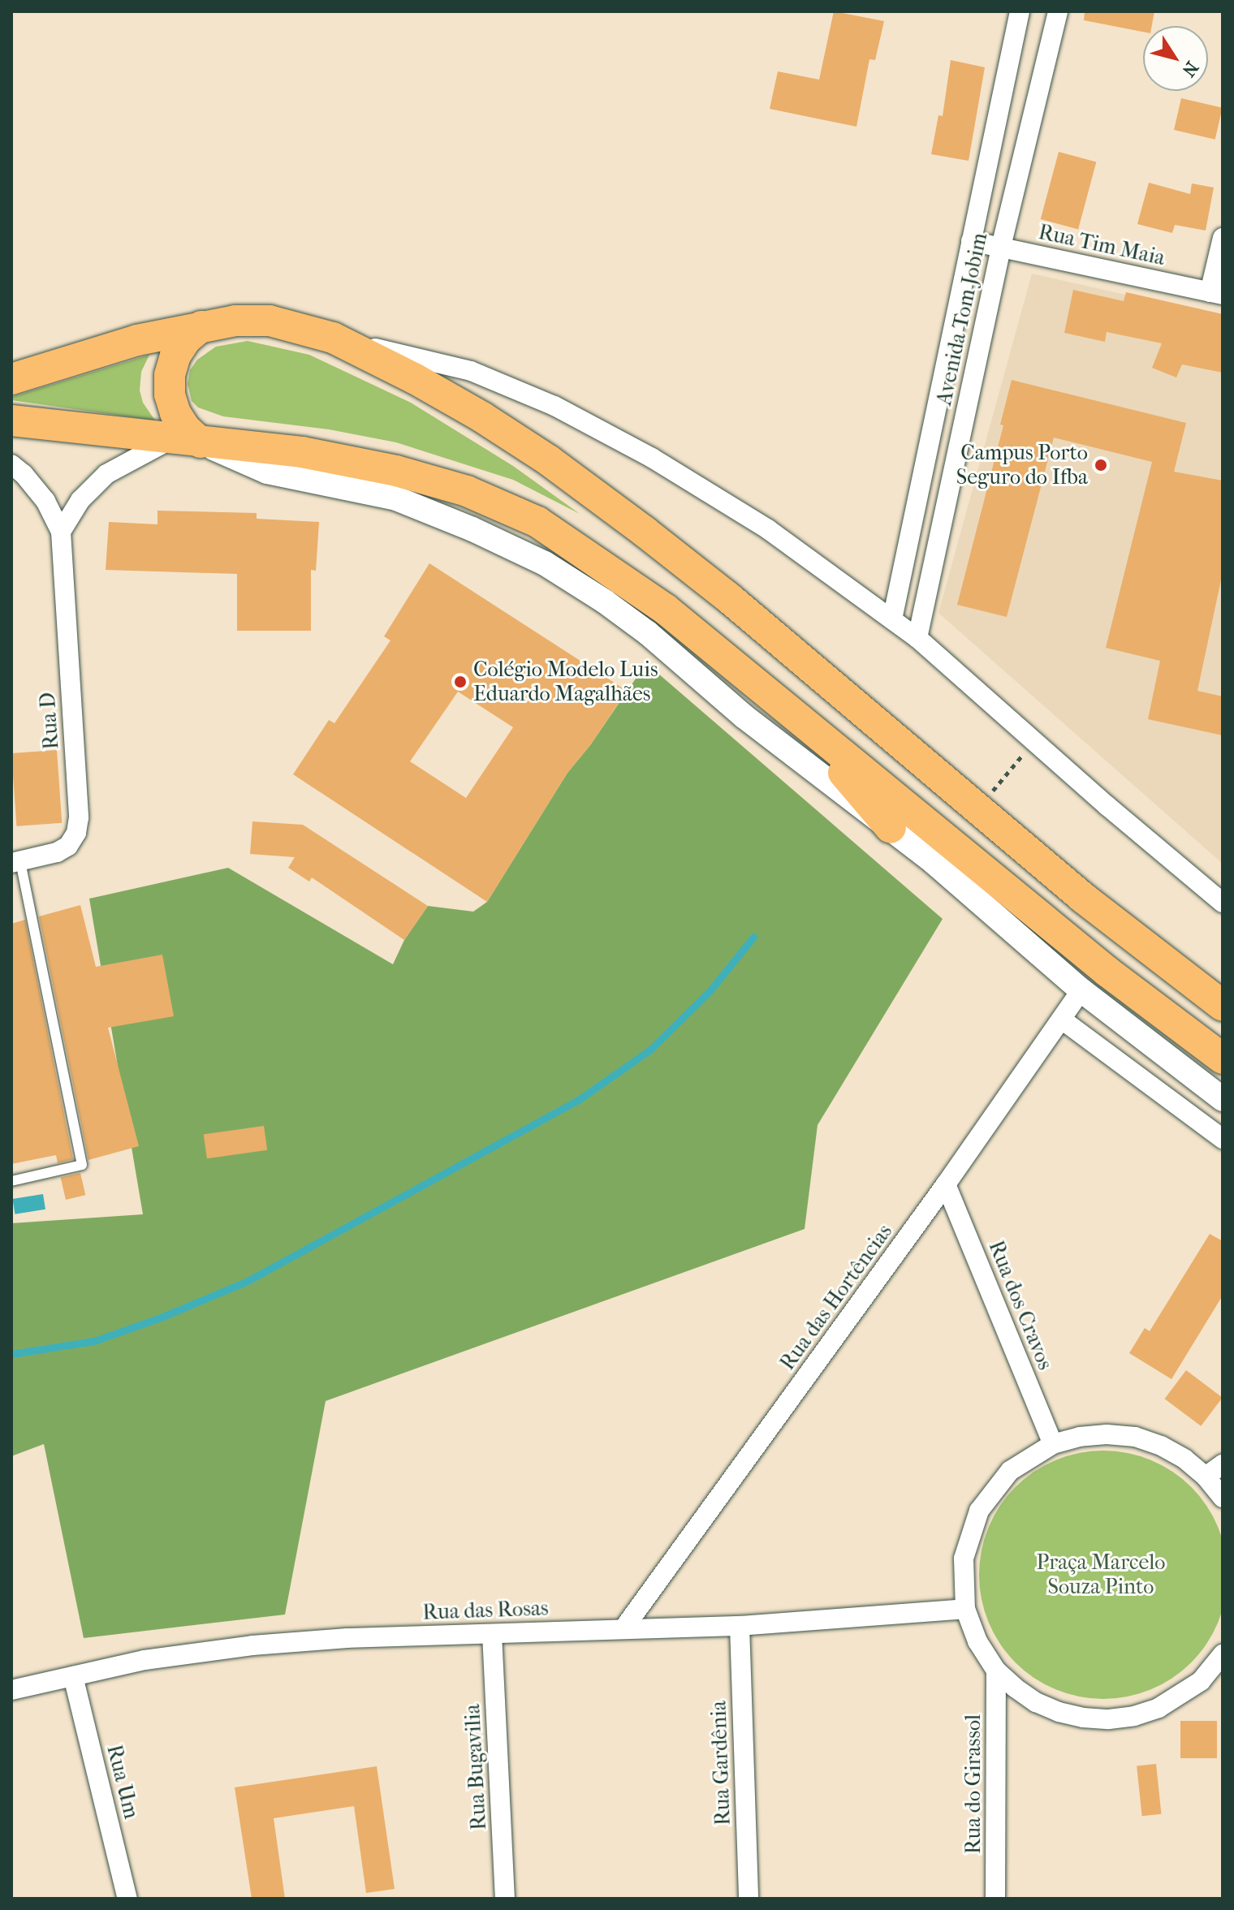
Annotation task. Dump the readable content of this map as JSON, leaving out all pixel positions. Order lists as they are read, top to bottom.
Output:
{
  "streets": {
    "street": [
      "Rua Tim Maia",
      "Avenida Tom Jobim",
      "Rua D",
      "Rua das Hortências",
      "Rua dos Cravos",
      "Rua das Rosas",
      "Rua Gardênia",
      "Rua Bugavilia",
      "Rua Um",
      "Rua do Girassol"
    ]
  },
  "crossings": [
    ["Rua Tim Maia", "Avenida Tom Jobim"],
    ["Rua das Hortências", "Rua dos Cravos"],
    ["Rua das Hortências", "Rua das Rosas"],
    ["Rua das Rosas", "Rua Gardênia"],
    ["Rua das Rosas", "Rua Bugavilia"],
    ["Rua das Rosas", "Rua Um"]
  ],
  "parks": ["Praça Marcelo Souza Pinto"],
  "places": ["Campus Porto Seguro do Ifba", "Colégio Modelo Luis Eduardo Magalhães"],
  "north": "bottom right"
}
